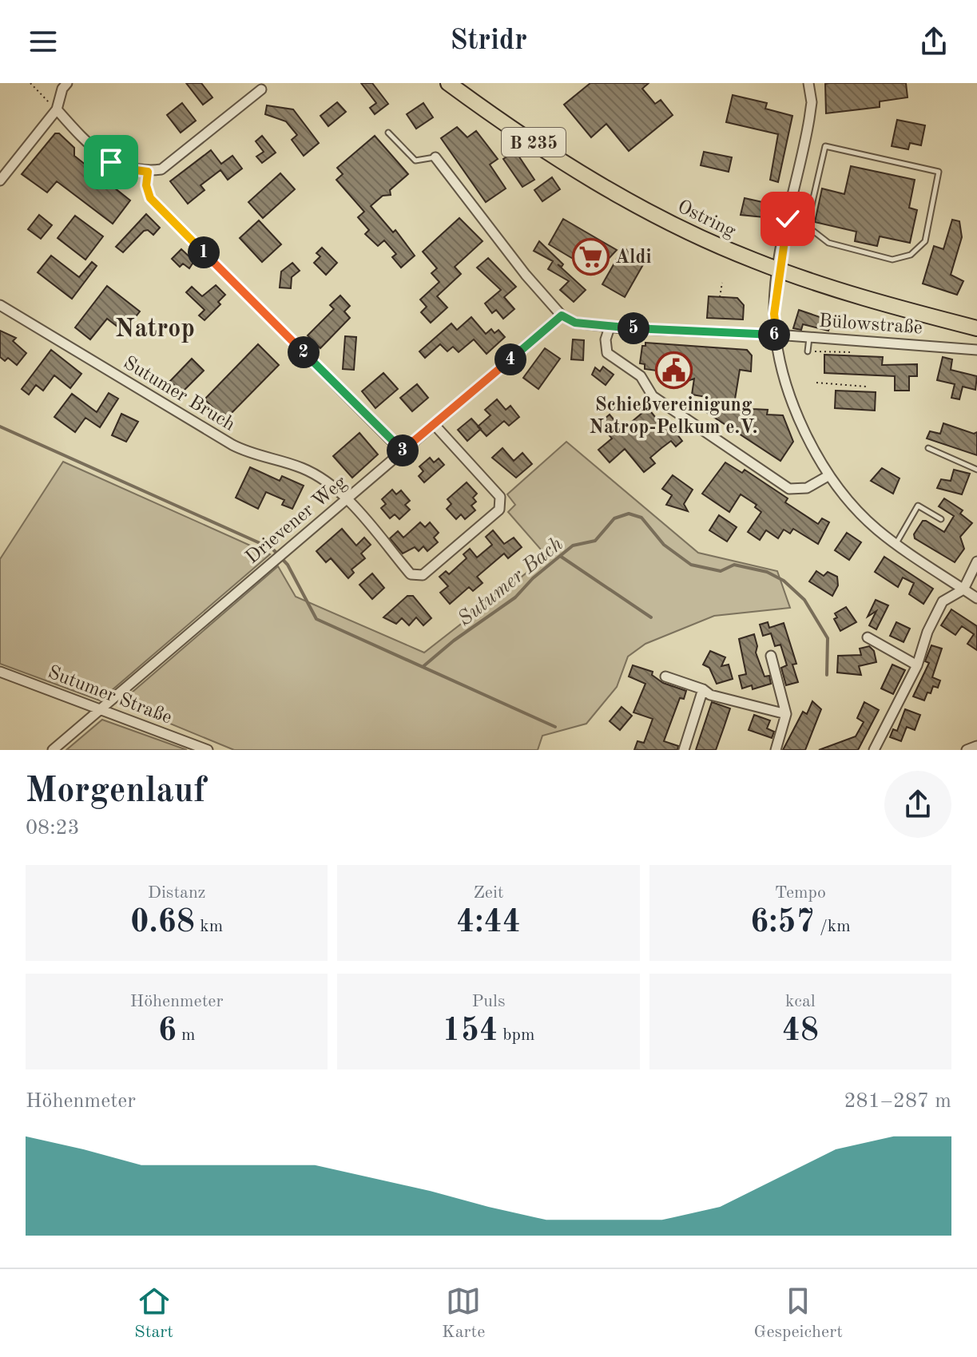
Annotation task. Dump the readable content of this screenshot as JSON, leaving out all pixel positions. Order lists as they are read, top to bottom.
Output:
{
  "streets": {
    "main road": ["B 235", "Ostring"],
    "street": [
      "Bülowstraße",
      "Sutumer Bruch",
      "Drievener Weg",
      "Sutumer Straße"
    ]
  },
  "crossings": [
    ["Bülowstraße", "Drievener Weg"],
    ["Sutumer Bruch", "Drievener Weg"],
    ["Drievener Weg", "Sutumer Straße"]
  ],
  "districts": ["Natrop"],
  "water": ["Sutumer Bach"],
  "places": {
    "supermarket": ["Aldi"],
    "public building": ["Schießvereinigung Natrop-Pelkum e.V."]
  },
  "page": {
    "header": "Stridr",
    "pins": [
      "1",
      "5",
      "6",
      "2",
      "4",
      "3"
    ],
    "heading": ["Morgenlauf", "08:23"],
    "stats": [
      ["Distanz", "0.68 km"],
      ["Zeit", "4:44"],
      ["Tempo", "6:57 /km"],
      ["Höhenmeter", "6 m"],
      ["Puls", "154 bpm"],
      ["kcal", "48"]
    ],
    "chart": ["Höhenmeter", "281–287 m"],
    "tabs": ["Start", "Karte", "Gespeichert"]
  }
}
